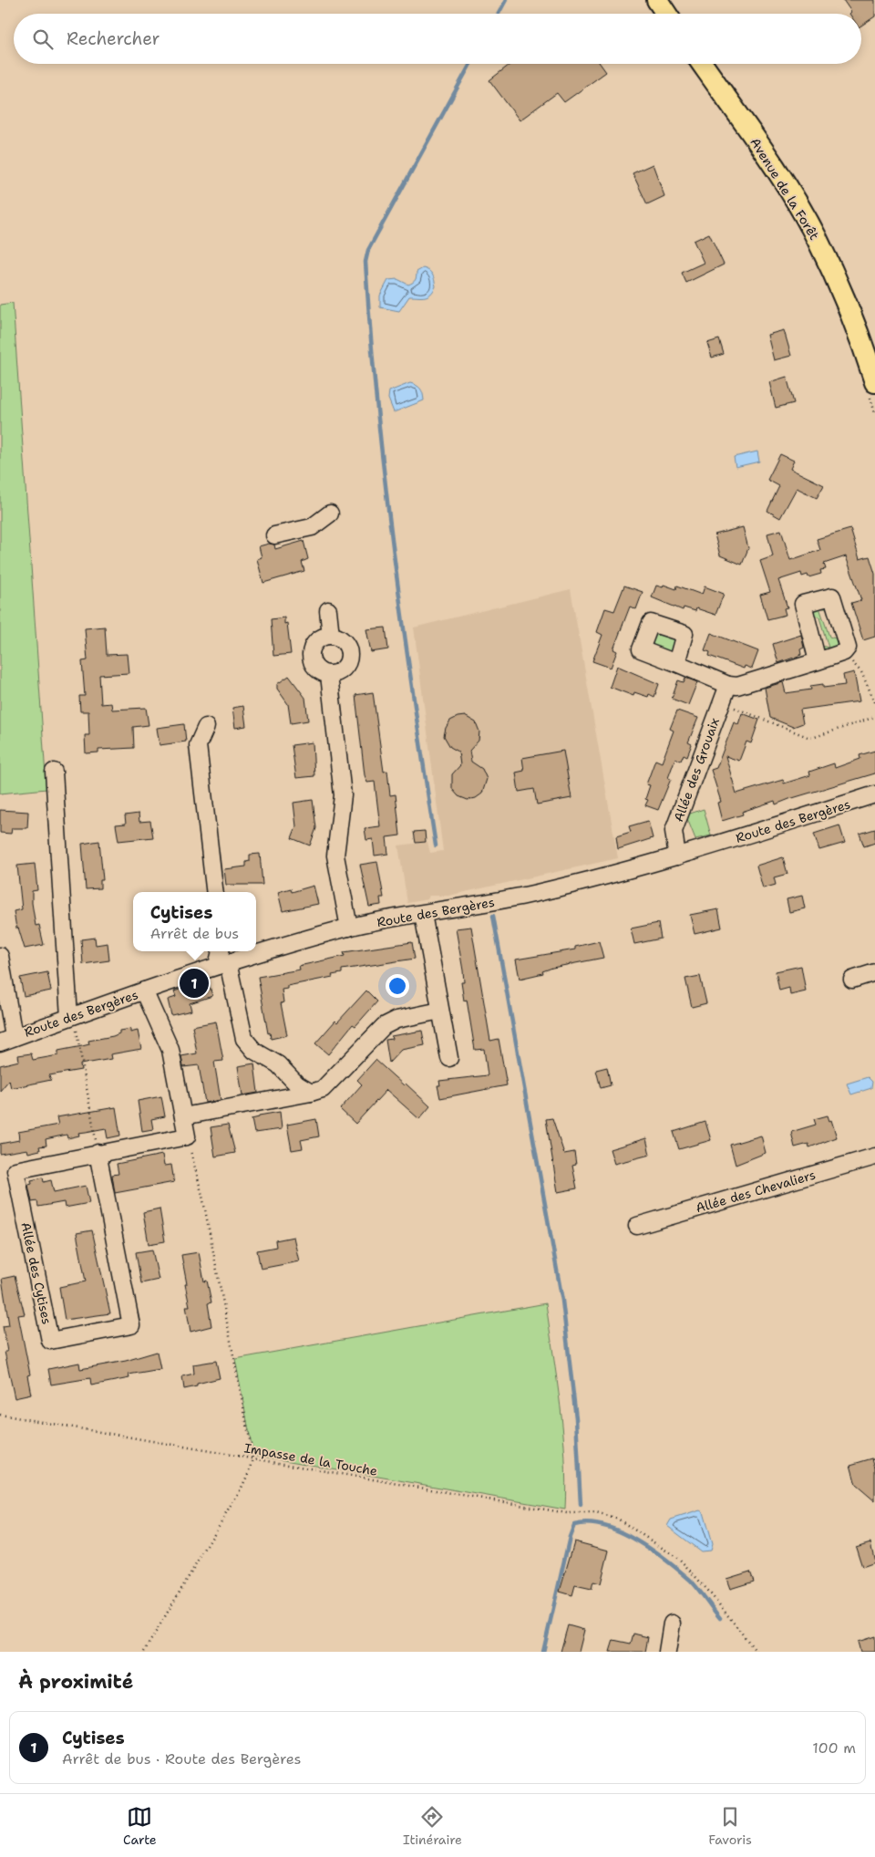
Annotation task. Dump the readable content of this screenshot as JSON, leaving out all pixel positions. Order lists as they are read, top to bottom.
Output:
{
  "streets": {
    "main road": ["Avenue de la Forêt"],
    "street": [
      "Allée des Grouaix",
      "Route des Bergères",
      "Allée des Chevaliers",
      "Allée des Cytises"
    ],
    "path": ["Impasse de la Touche"]
  },
  "crossings": [
    ["Allée des Grouaix", "Route des Bergères"]
  ],
  "page": {
    "search": "Rechercher",
    "popup": ["Cytises", "Arrêt de bus"],
    "pins": "1",
    "heading": "À proximité",
    "list": [
      {
        "mark": "1",
        "name": "Cytises",
        "note": "Arrêt de bus · Route des Bergères",
        "value": "100 m"
      }
    ],
    "nav": ["Carte", "Itinéraire", "Favoris"]
  }
}
